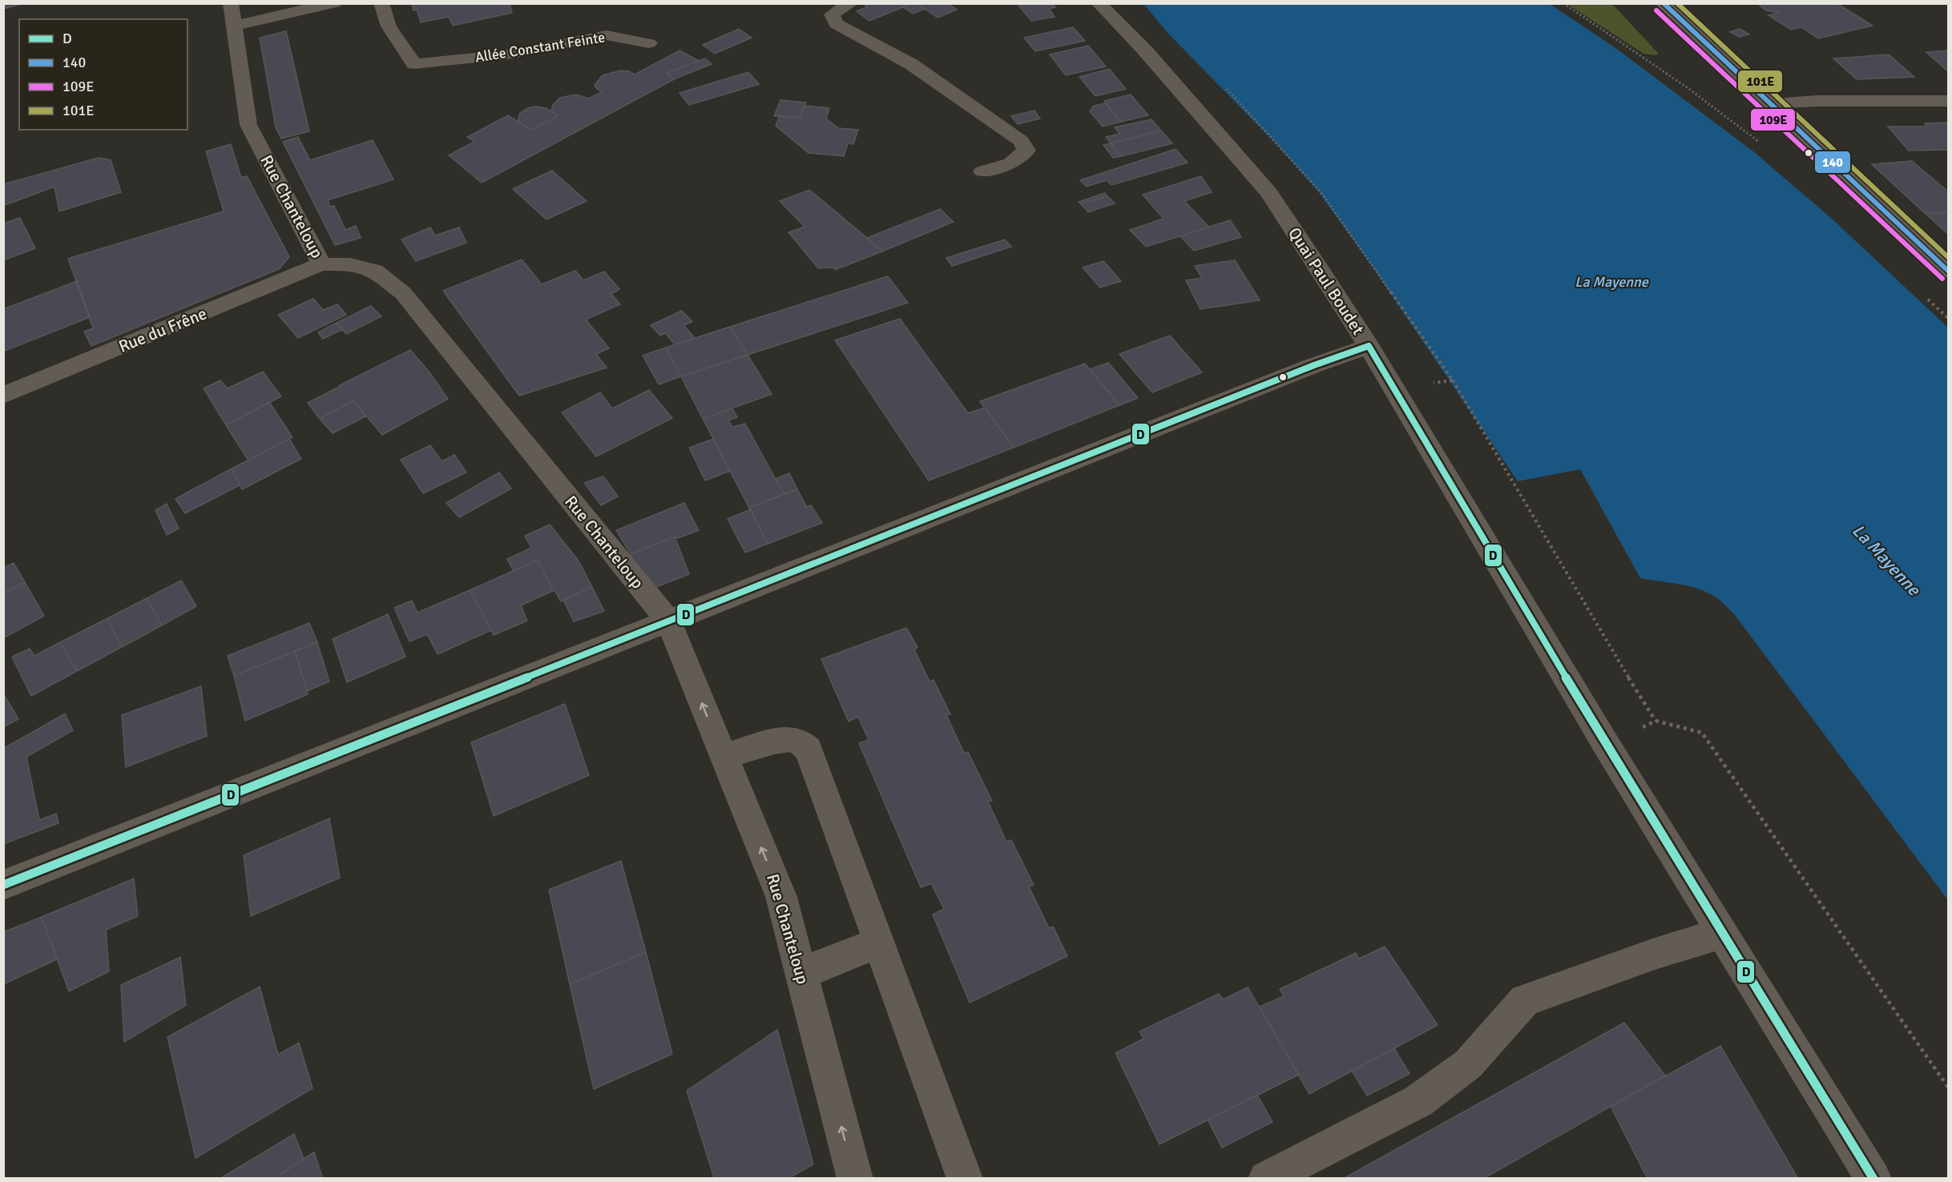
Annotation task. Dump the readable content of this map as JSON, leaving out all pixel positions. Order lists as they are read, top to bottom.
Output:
{
  "streets": {
    "street": [
      "Allée Constant Feinte",
      "Rue Chanteloup",
      "Quai Paul Boudet",
      "Rue du Frêne"
    ]
  },
  "crossings": [
    ["Rue Chanteloup", "Rue du Frêne"]
  ],
  "water": ["La Mayenne"],
  "lines": [
    "transit line 140",
    "transit line 101E",
    "transit line 109E",
    "transit line D"
  ],
  "legend": [
    "D",
    "140",
    "109E",
    "101E"
  ]
}
